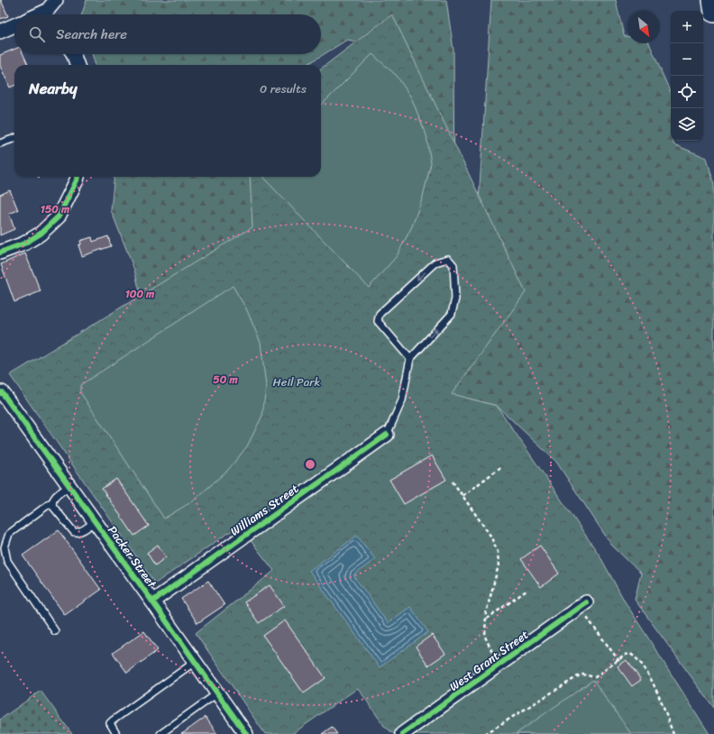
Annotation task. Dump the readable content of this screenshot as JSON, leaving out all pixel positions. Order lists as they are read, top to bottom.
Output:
{
  "streets": {
    "street": ["Williams Street", "Packer Street", "West Grant Street"]
  },
  "crossings": [
    ["Williams Street", "Packer Street"]
  ],
  "parks": ["Heil Park"],
  "north": "bottom right",
  "page": {
    "map_buttons": ["+", "−"],
    "search": "Search here",
    "heading": ["Nearby", "0 results"]
  },
  "rings": ["150 m", "100 m", "50 m"]
}
